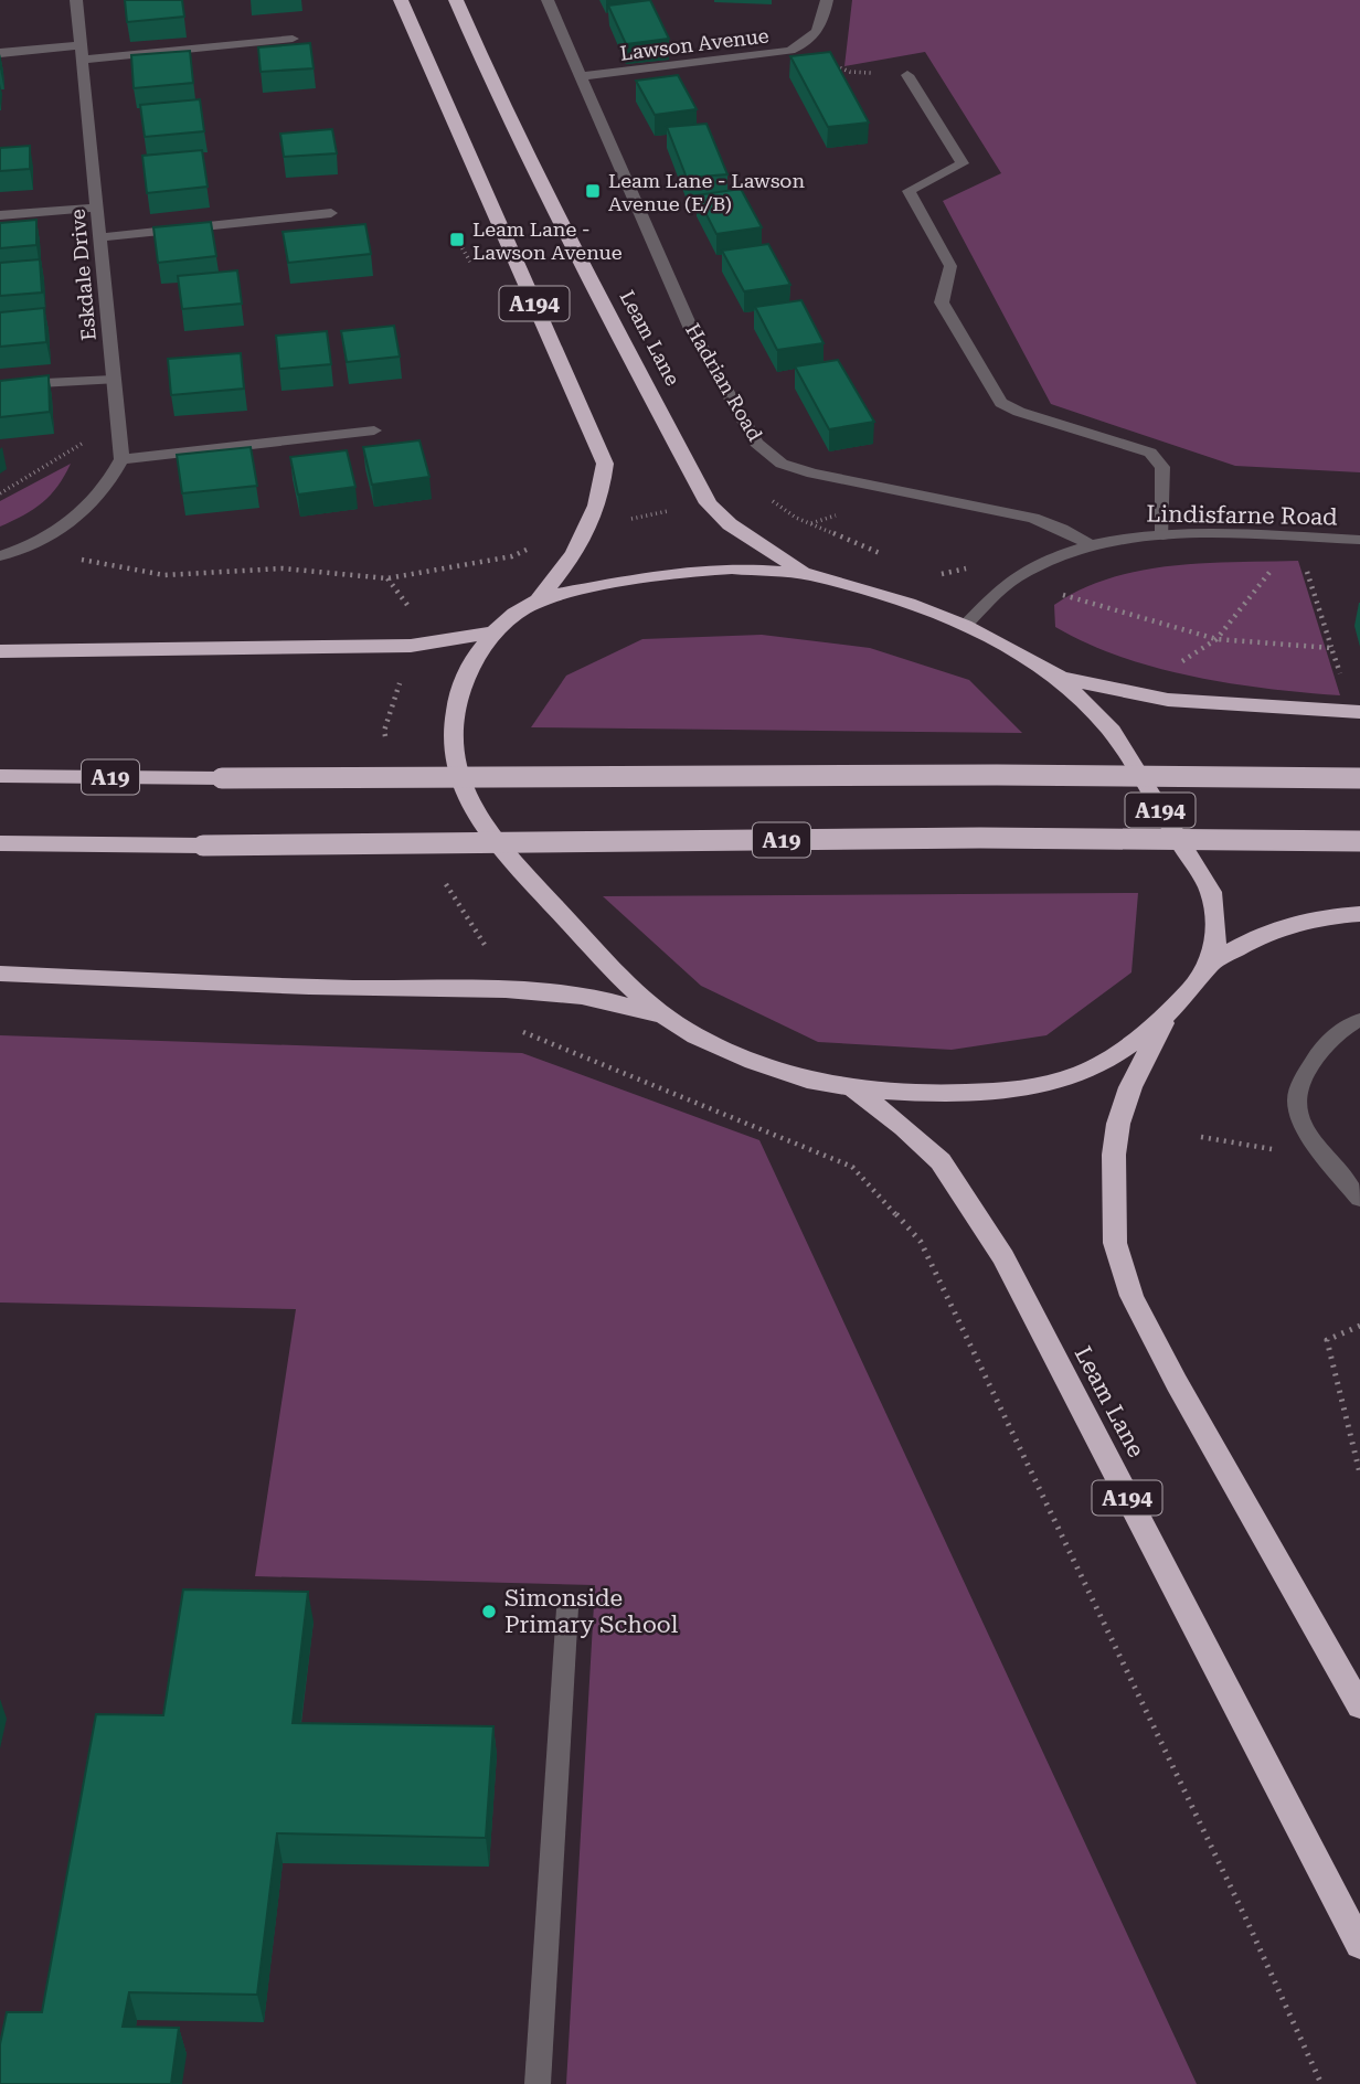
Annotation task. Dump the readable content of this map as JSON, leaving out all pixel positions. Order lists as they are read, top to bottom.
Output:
{
  "streets": {
    "highway": ["A194", "Leam Lane", "A19"],
    "street": [
      "Lawson Avenue",
      "Eskdale Drive",
      "Hadrian Road",
      "Lindisfarne Road"
    ]
  },
  "crossings": [
    ["Lawson Avenue", "Hadrian Road"],
    ["A194", "Leam Lane"],
    ["A194", "Lindisfarne Road"],
    ["Hadrian Road", "Lindisfarne Road"]
  ],
  "places": {
    "transit": ["Leam Lane - Lawson Avenue (E/B)", "Leam Lane - Lawson Avenue"],
    "other": ["Simonside Primary School"]
  }
}
